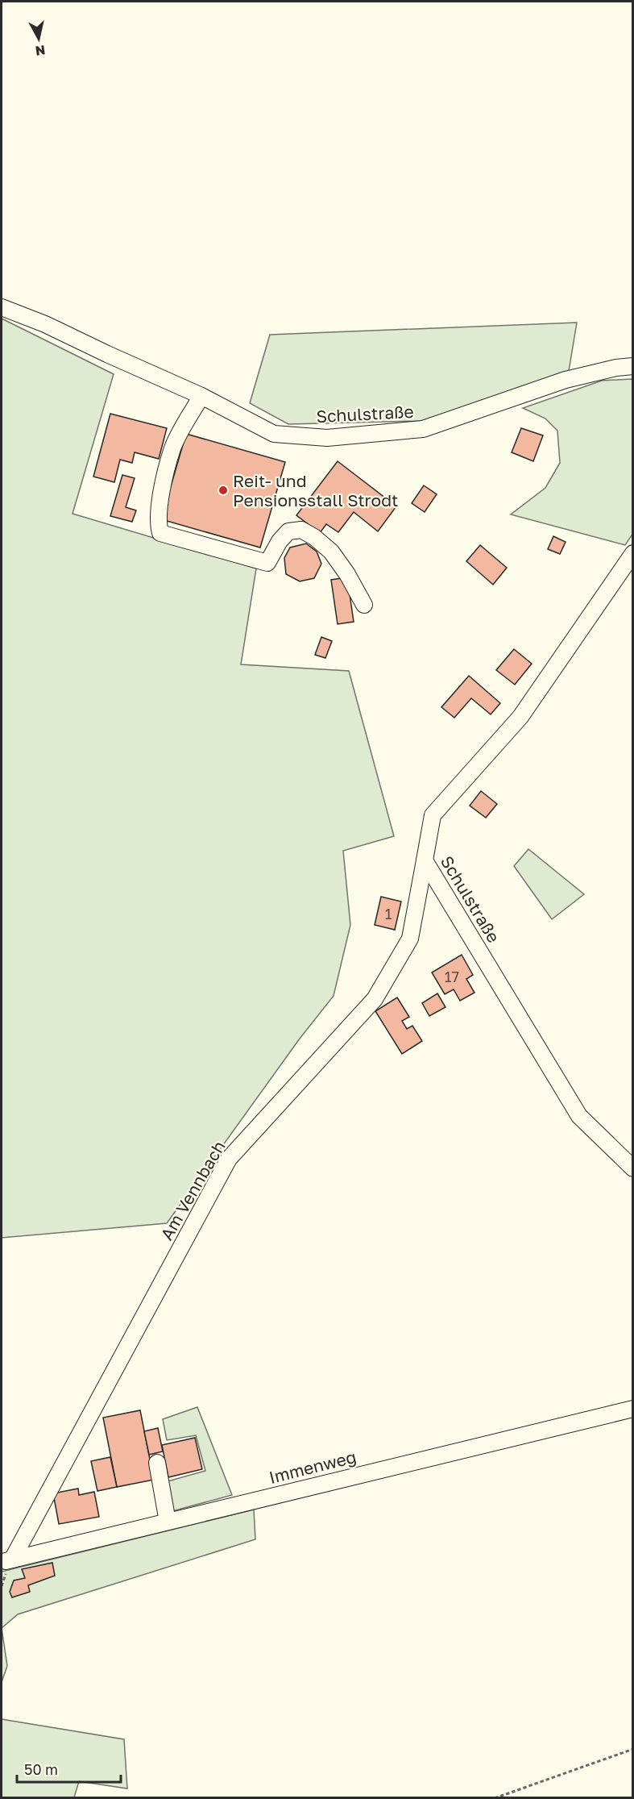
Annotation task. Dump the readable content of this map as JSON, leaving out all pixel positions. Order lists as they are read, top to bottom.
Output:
{
  "streets": {
    "street": ["Schulstraße", "Am Vennbach", "Immenweg"]
  },
  "crossings": [
    ["Schulstraße", "Am Vennbach"],
    ["Am Vennbach", "Immenweg"]
  ],
  "places": ["Reit- und Pensionsstall Strodt"],
  "house_numbers": ["1", "17"],
  "scale_bar": "50 m",
  "north": "bottom"
}
